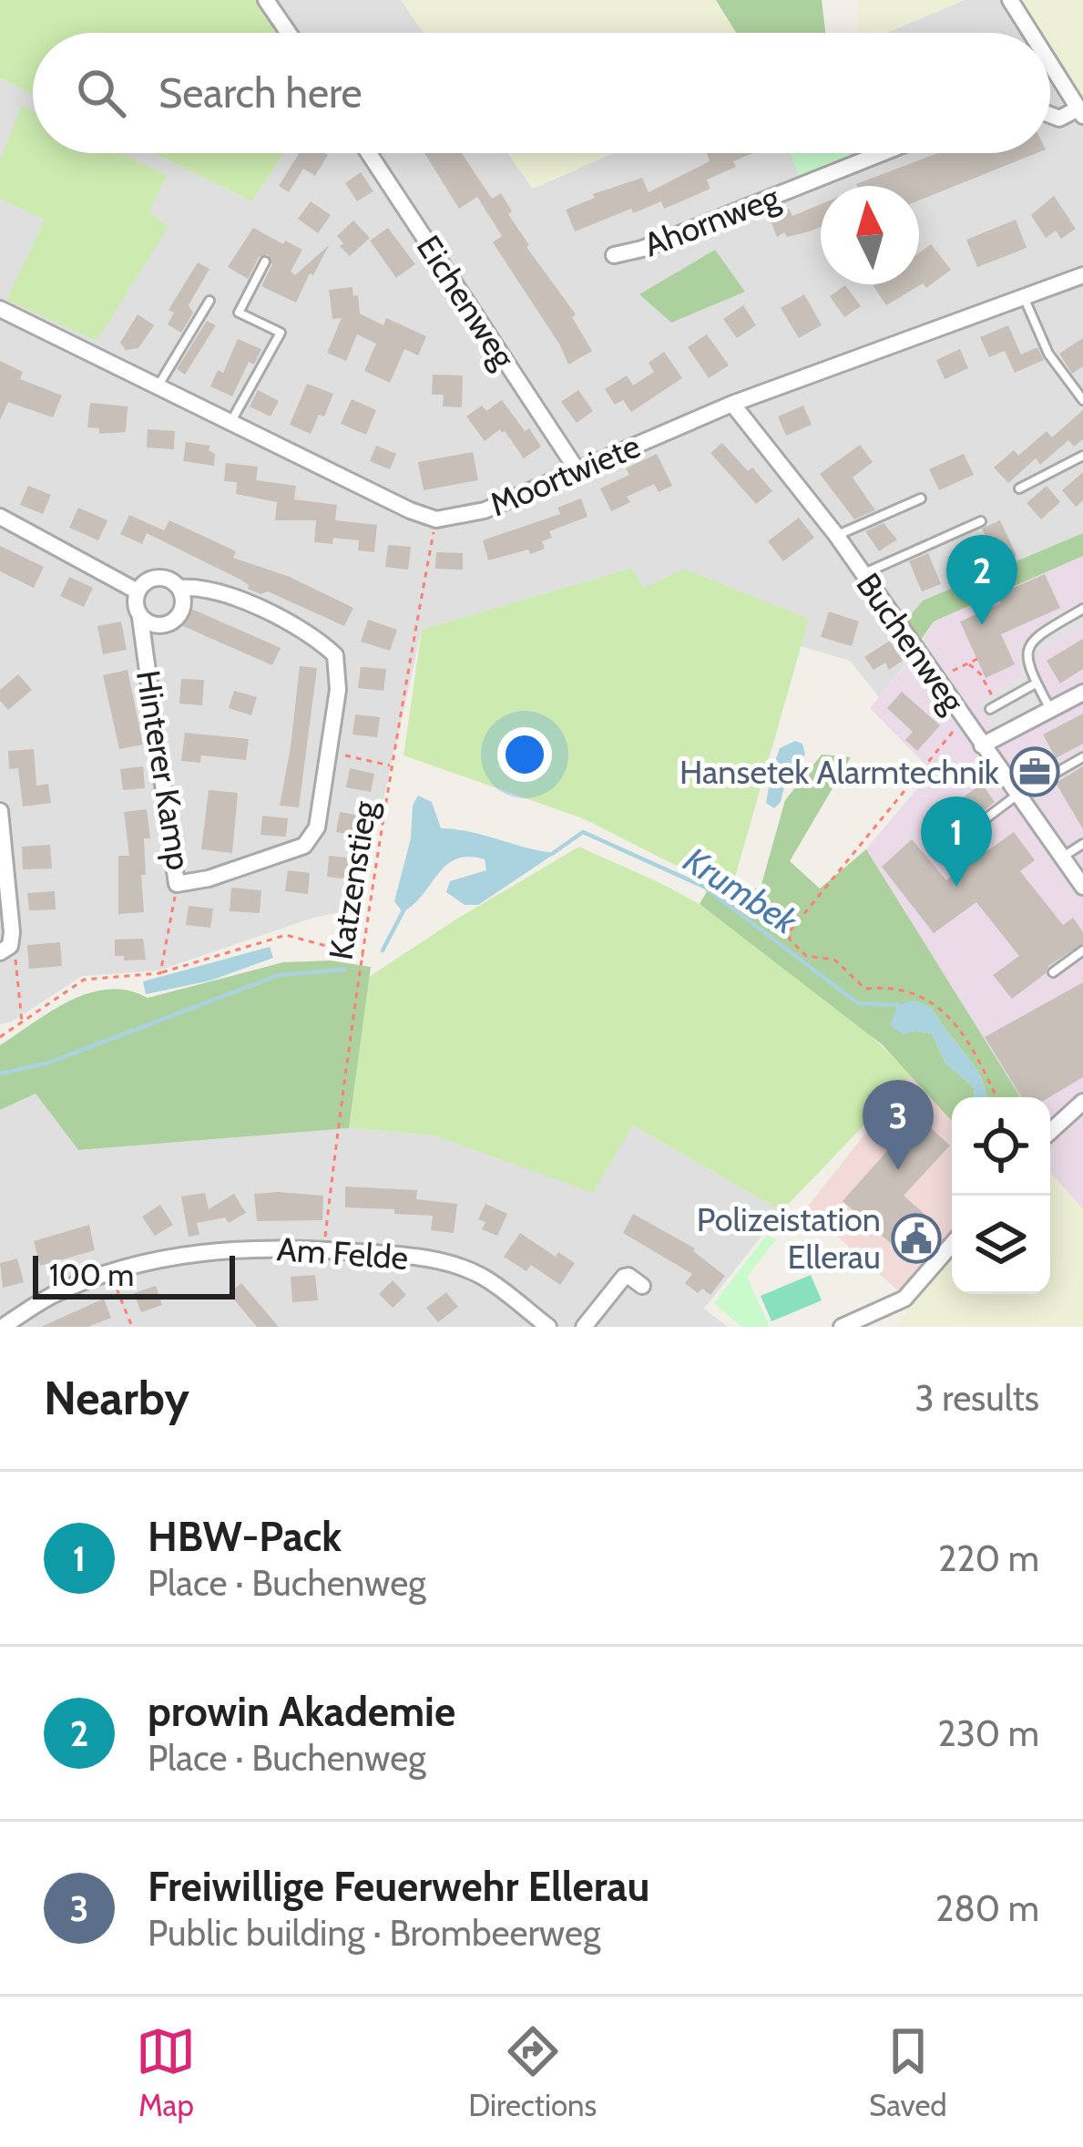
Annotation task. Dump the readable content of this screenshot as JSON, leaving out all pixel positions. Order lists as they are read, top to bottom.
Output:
{
  "streets": {
    "street": [
      "Ahornweg",
      "Eichenweg",
      "Moortwiete",
      "Buchenweg",
      "Hinterer Kamp",
      "Am Felde"
    ],
    "path": ["Katzenstieg"]
  },
  "crossings": [
    ["Eichenweg", "Moortwiete"],
    ["Moortwiete", "Buchenweg"],
    ["Moortwiete", "Katzenstieg"],
    ["Katzenstieg", "Am Felde"]
  ],
  "water": ["Krumbek"],
  "places": {
    "office": ["Hansetek Alarmtechnik"],
    "public building": ["Polizeistation Ellerau"]
  },
  "scale_bar": "100 m",
  "north": "top",
  "page": {
    "search": "Search here",
    "pins": ["2", "1", "3"],
    "scale": "100 m",
    "heading": ["Nearby", "3 results"],
    "list": [
      {
        "mark": "1",
        "name": "HBW-Pack",
        "note": "Place · Buchenweg",
        "value": "220 m"
      },
      {
        "mark": "2",
        "name": "prowin Akademie",
        "note": "Place · Buchenweg",
        "value": "230 m"
      },
      {
        "mark": "3",
        "name": "Freiwillige Feuerwehr Ellerau",
        "note": "Public building · Brombeerweg",
        "value": "280 m"
      }
    ],
    "nav": ["Map", "Directions", "Saved"]
  }
}
